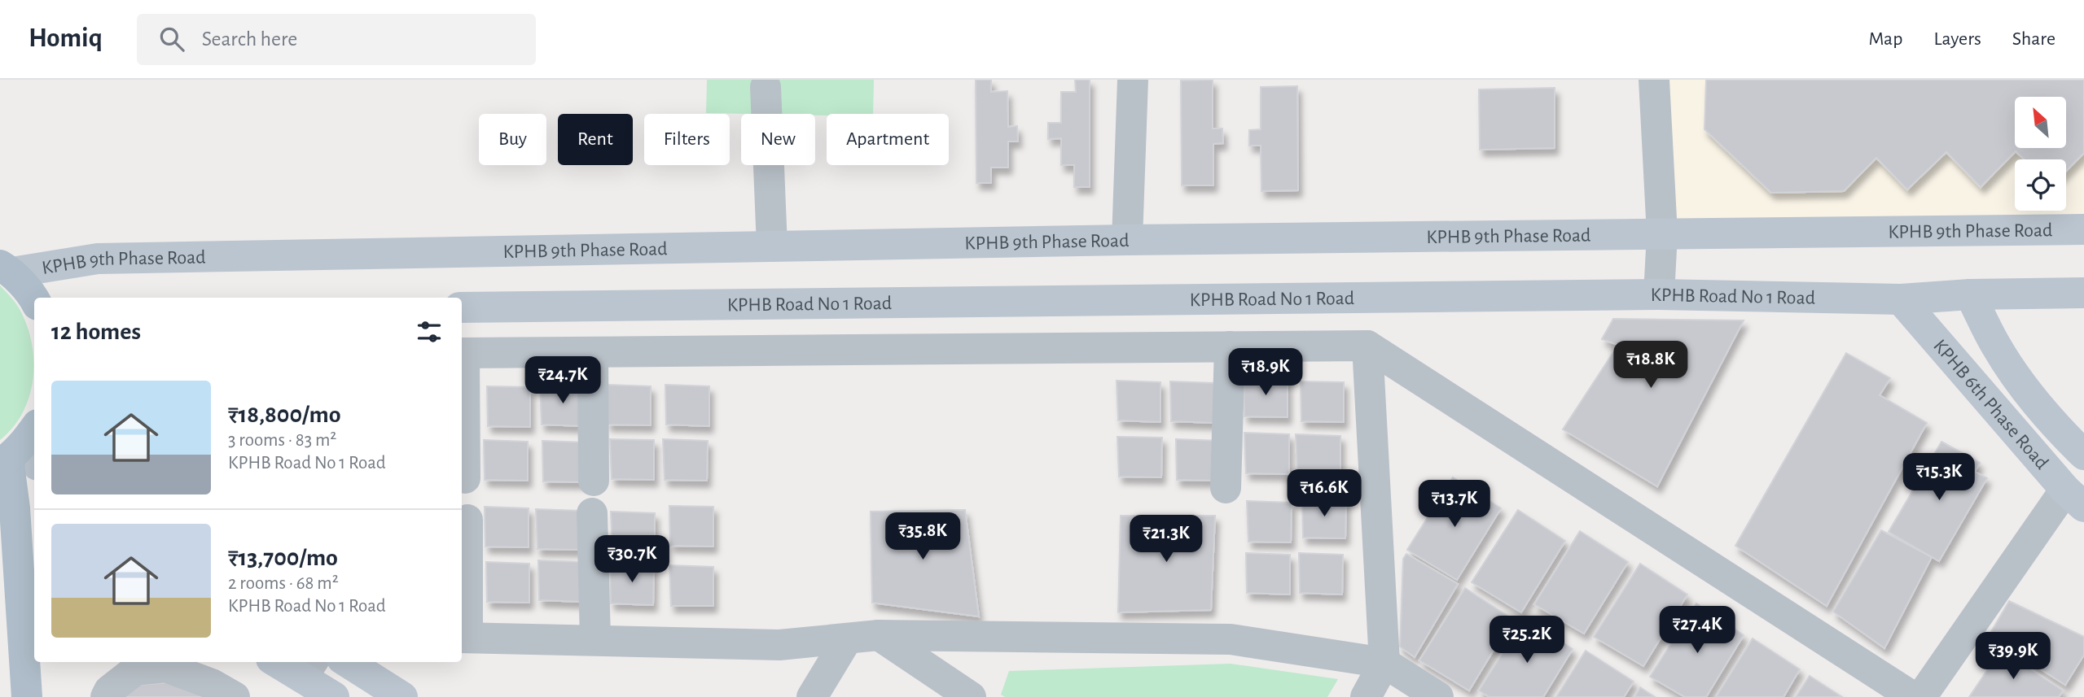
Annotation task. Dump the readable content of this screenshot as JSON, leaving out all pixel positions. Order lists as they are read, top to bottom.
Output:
{
  "streets": {
    "main road": ["KPHB 9th Phase Road", "KPHB Road No 1 Road", "KPHB 6th Phase Road"]
  },
  "crossings": [
    ["KPHB Road No 1 Road", "KPHB 6th Phase Road"]
  ],
  "north": "top left",
  "page": {
    "header": "Homiq",
    "search": "Search here",
    "nav": ["Map", "Layers", "Share"],
    "chip": [
      "Buy",
      "Rent",
      "Filters",
      "New",
      "Apartment"
    ],
    "heading": "12 homes",
    "price": [
      "₹18.8K",
      "₹18.9K",
      "₹24.7K",
      "₹15.3K",
      "₹16.6K",
      "₹13.7K",
      "₹35.8K",
      "₹21.3K",
      "₹30.7K",
      "₹27.4K",
      "₹25.2K",
      "₹39.9K"
    ],
    "list": [
      {
        "name": "₹18,800/mo",
        "note": "3 rooms · 83 m² · KPHB Road No 1 Road"
      },
      {
        "name": "₹13,700/mo",
        "note": "2 rooms · 68 m² · KPHB Road No 1 Road"
      }
    ]
  }
}
